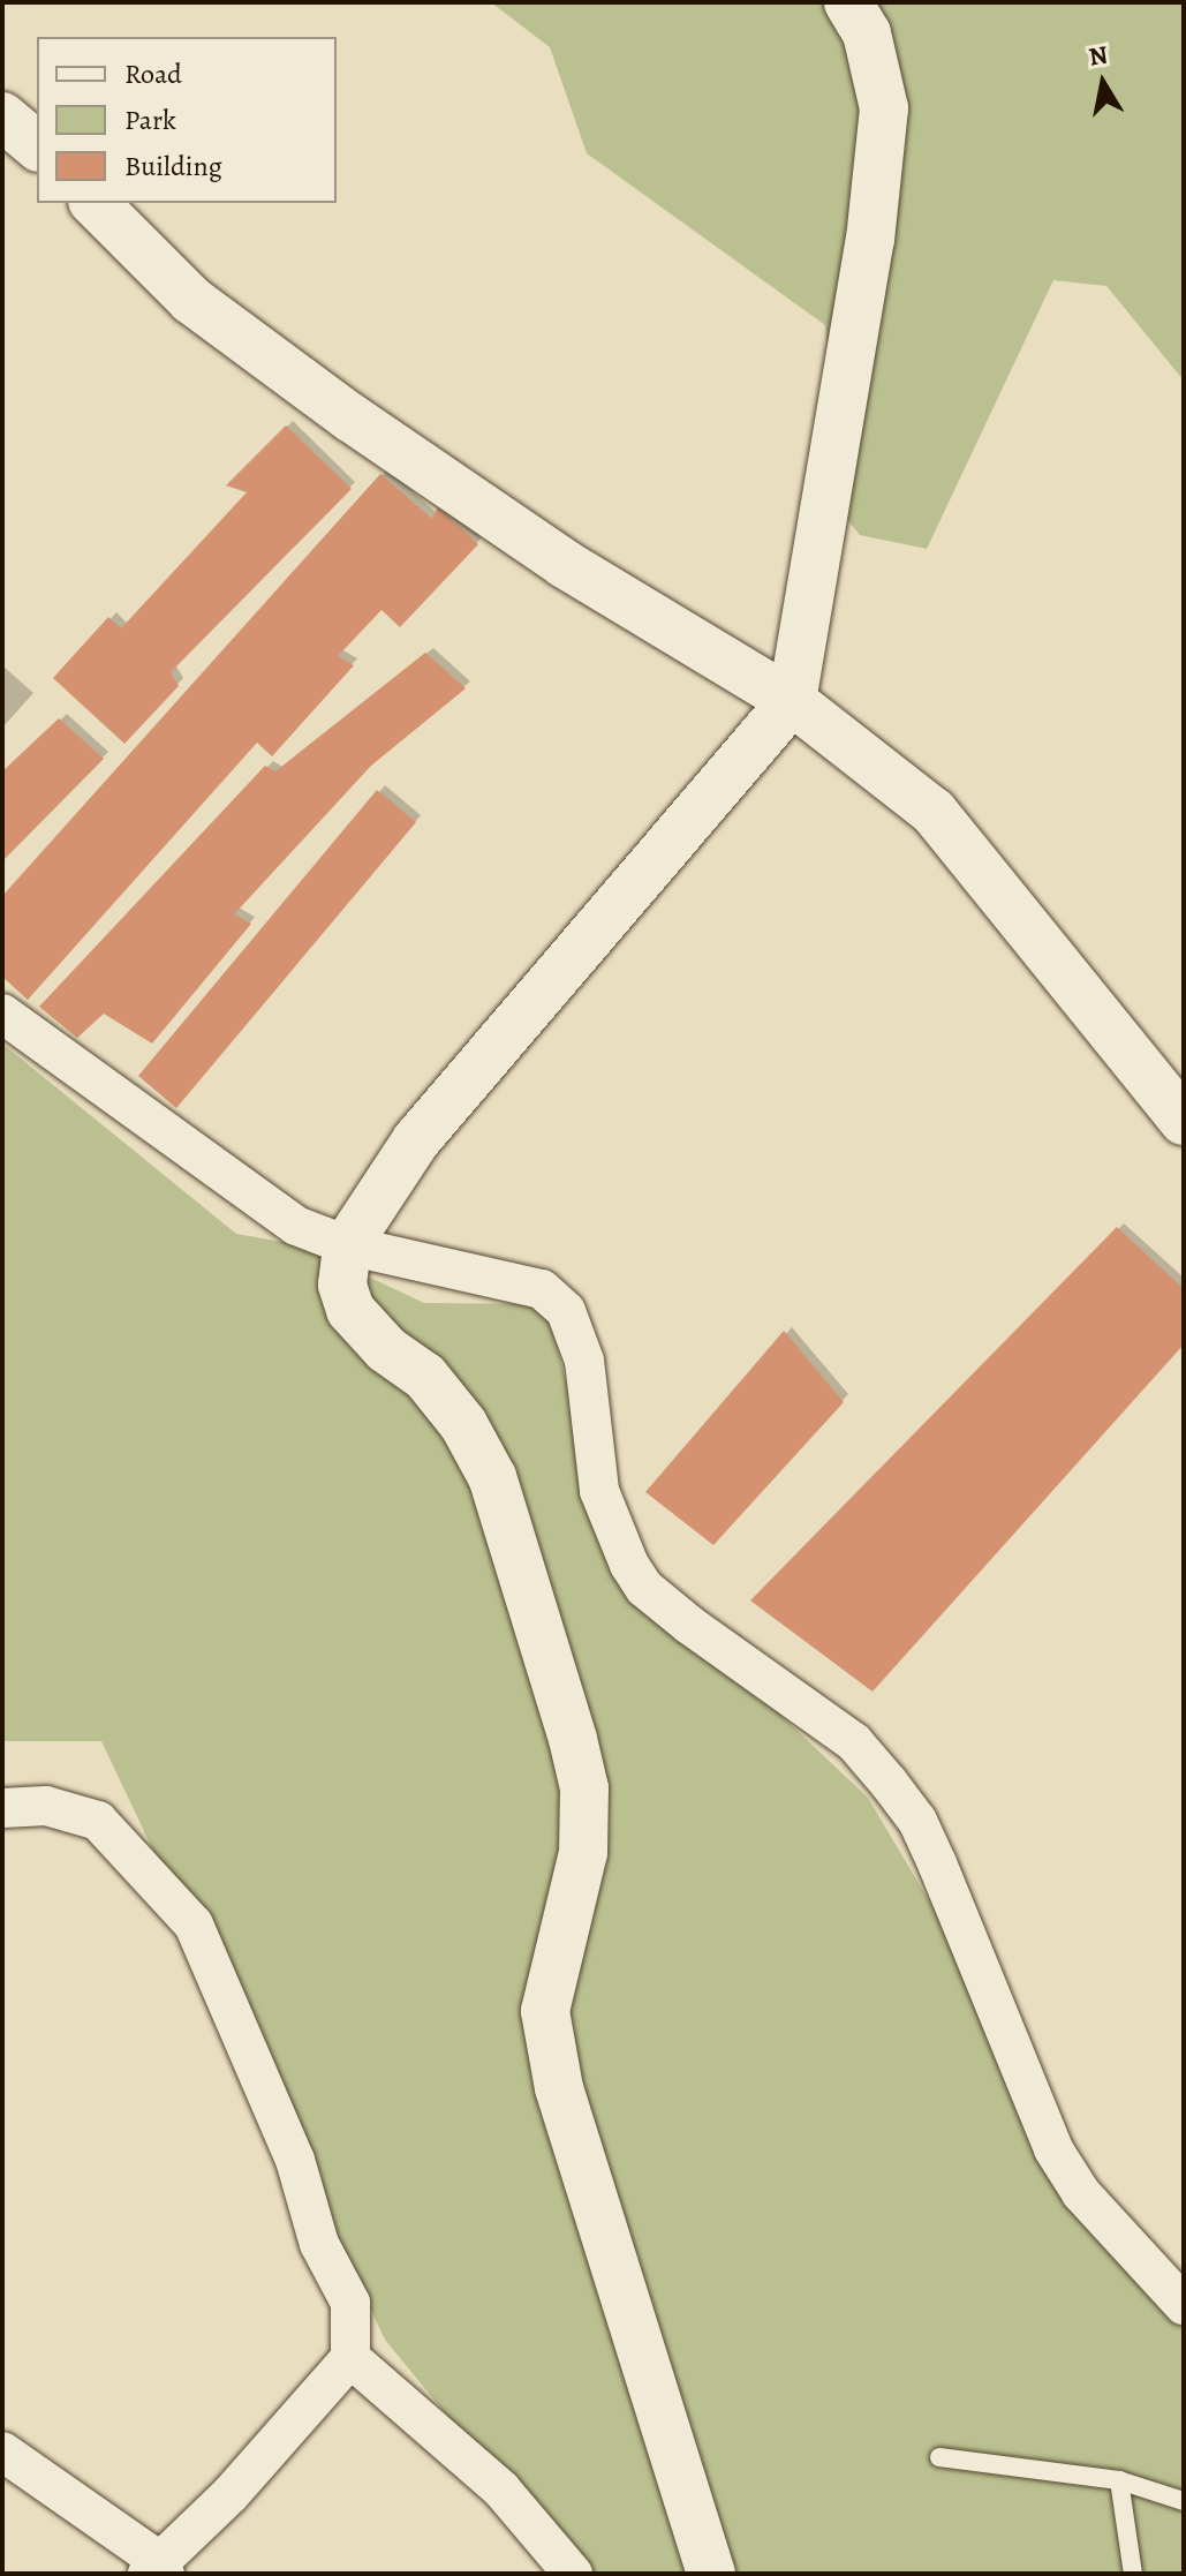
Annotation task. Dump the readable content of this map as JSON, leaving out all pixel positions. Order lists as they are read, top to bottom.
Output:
{
  "legend": ["Road", "Park", "Building"],
  "north": "top"
}
